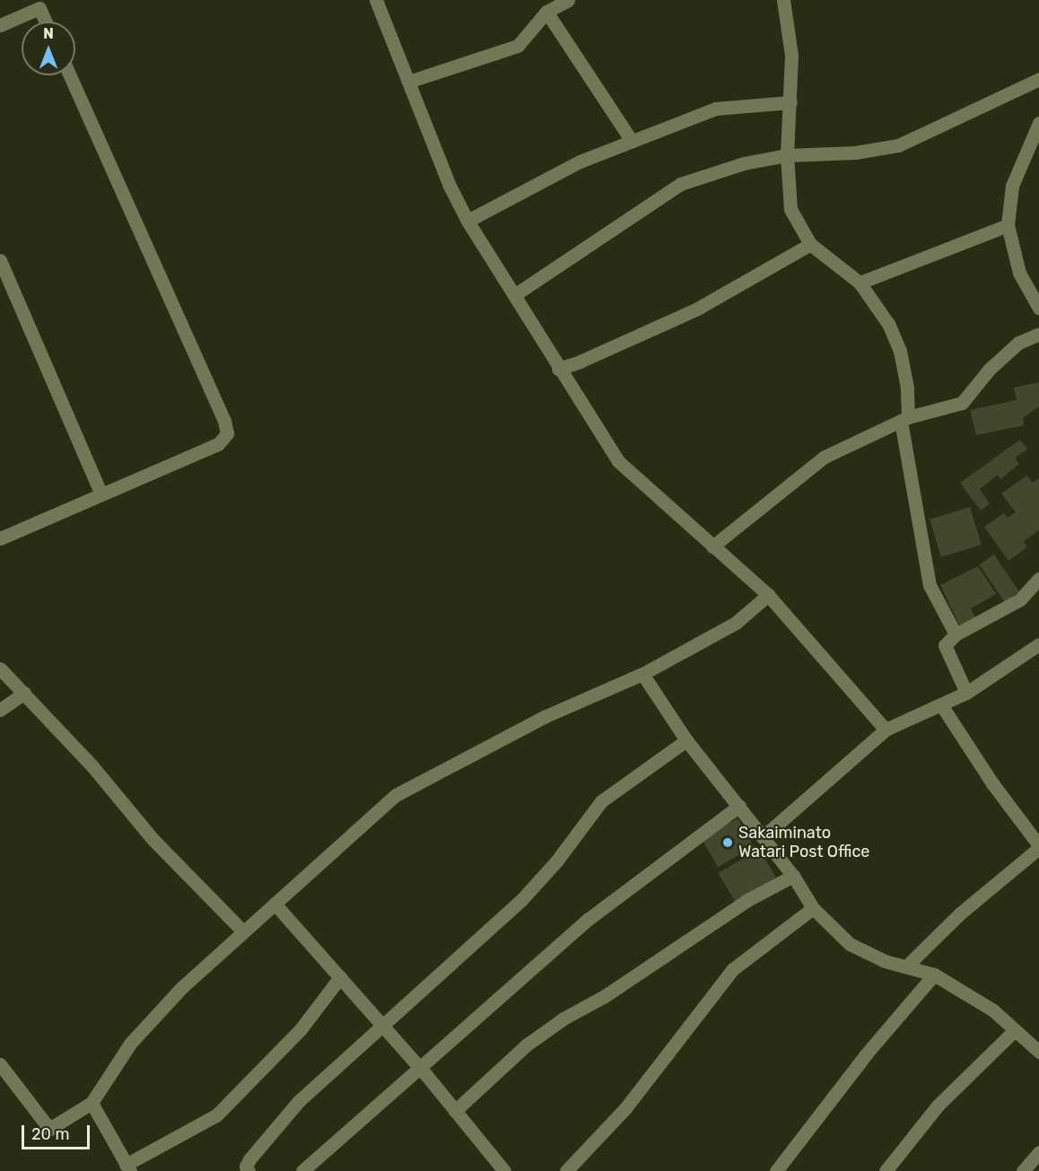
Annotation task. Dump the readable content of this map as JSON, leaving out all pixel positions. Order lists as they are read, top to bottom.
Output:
{
  "places": ["Sakaiminato Watari Post Office"],
  "scale_bar": "20 m",
  "north": "top"
}
